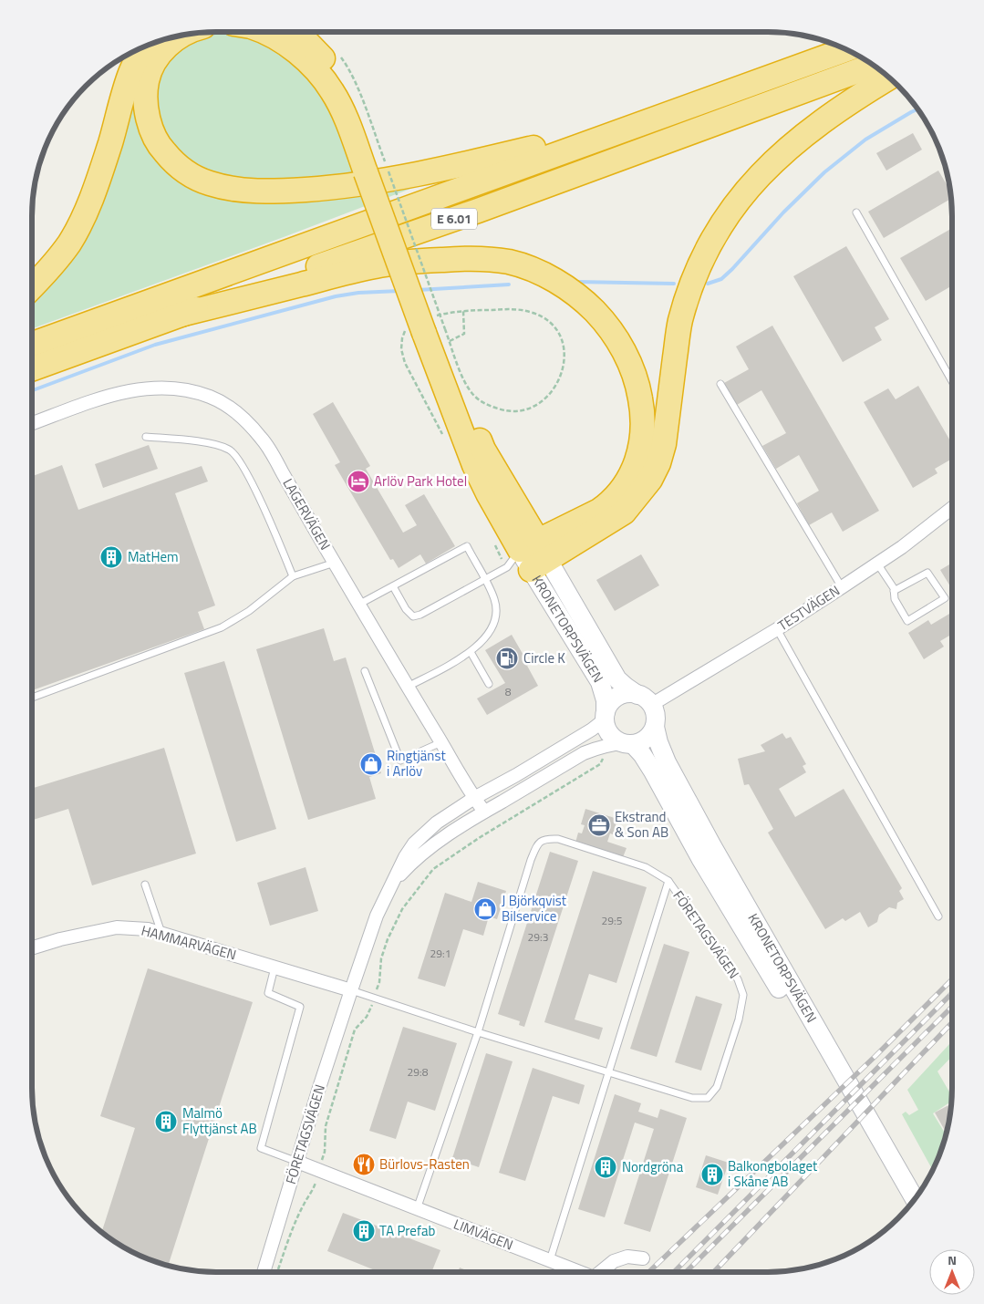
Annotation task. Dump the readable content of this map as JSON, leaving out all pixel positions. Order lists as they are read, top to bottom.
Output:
{
  "streets": {
    "highway": ["E 6.01"],
    "main road": ["KRONETORPSVÄGEN"],
    "street": [
      "LAGERVÄGEN",
      "TESTVÄGEN",
      "FÖRETAGSVÄGEN",
      "HAMMARVÄGEN",
      "LIMVÄGEN"
    ]
  },
  "crossings": [
    ["LAGERVÄGEN", "FÖRETAGSVÄGEN"],
    ["TESTVÄGEN", "KRONETORPSVÄGEN"],
    ["TESTVÄGEN", "FÖRETAGSVÄGEN"],
    ["KRONETORPSVÄGEN", "FÖRETAGSVÄGEN"],
    ["FÖRETAGSVÄGEN", "HAMMARVÄGEN"],
    ["FÖRETAGSVÄGEN", "LIMVÄGEN"]
  ],
  "places": {
    "hotel": ["Arlöv Park Hotel"],
    "building": [
      "MatHem",
      "Malmö Flyttjänst AB",
      "Nordgröna",
      "Balkongbolaget i Skåne AB",
      "TA Prefab"
    ],
    "fuel station": ["Circle K"],
    "shop": ["Ringtjänst i Arlöv", "J Björkqvist Bilservice"],
    "office": ["Ekstrand & Son AB"],
    "restaurant": ["Bürlovs-Rasten"]
  },
  "house_numbers": [
    "8",
    "29:5",
    "29:3",
    "29:1",
    "29:8"
  ],
  "north": "top"
}
